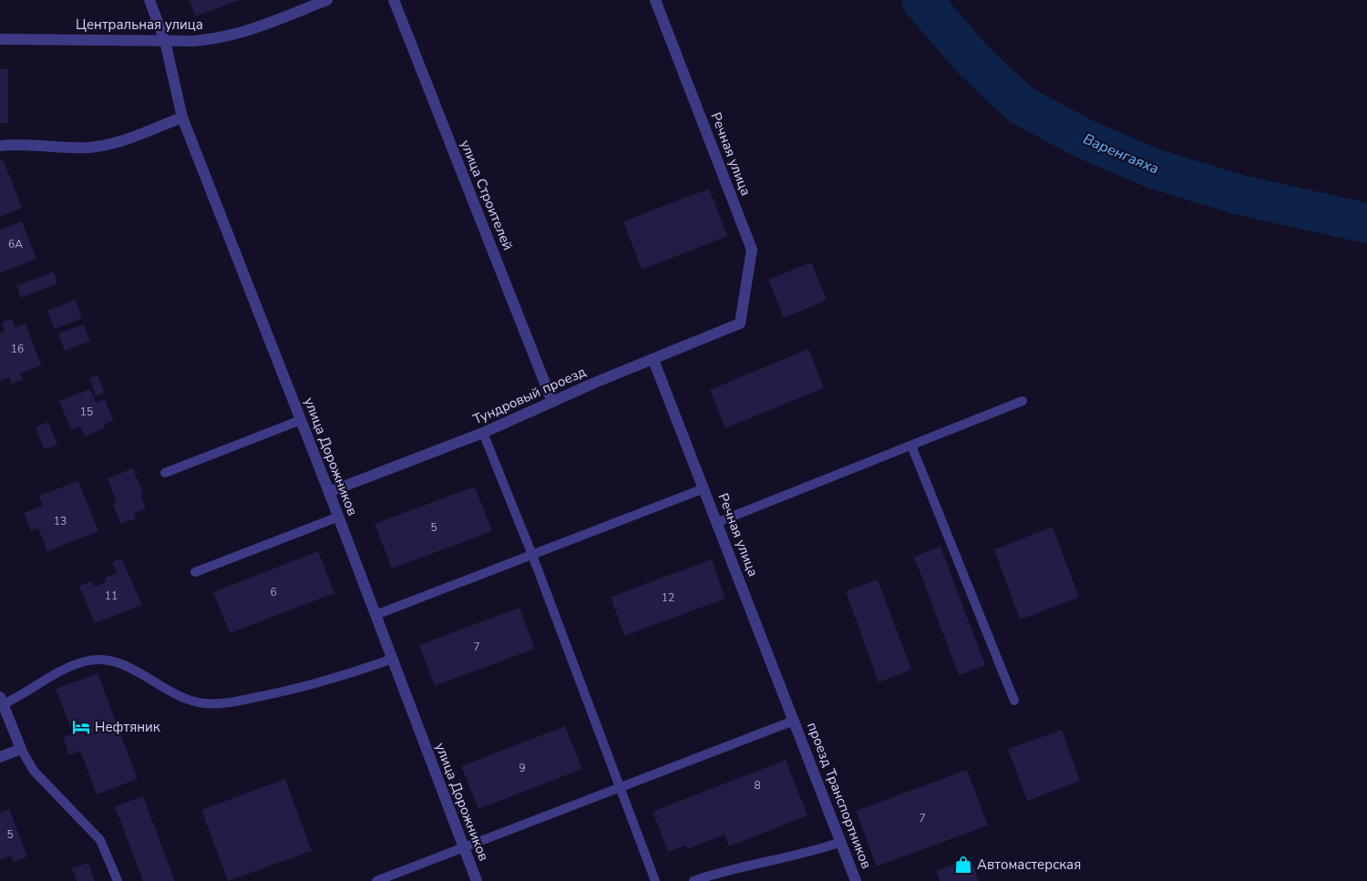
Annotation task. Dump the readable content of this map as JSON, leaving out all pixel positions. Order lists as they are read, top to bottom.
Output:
{
  "streets": {
    "street": [
      "Центральная улица",
      "Речная улица",
      "улица Строителей",
      "Тундровый проезд",
      "улица Дорожников",
      "проезд Транспортников"
    ]
  },
  "crossings": [
    ["Центральная улица", "улица Дорожников"],
    ["Речная улица", "Тундровый проезд"],
    ["Речная улица", "проезд Транспортников"],
    ["улица Строителей", "Тундровый проезд"],
    ["Тундровый проезд", "улица Дорожников"]
  ],
  "water": ["Варенгаяха"],
  "places": {
    "hotel": ["Нефтяник"],
    "shop": ["Автомастерская"]
  },
  "house_numbers": [
    "6А",
    "16",
    "15",
    "13",
    "5",
    "6",
    "11",
    "12",
    "7",
    "9",
    "8",
    "7",
    "5"
  ]
}
